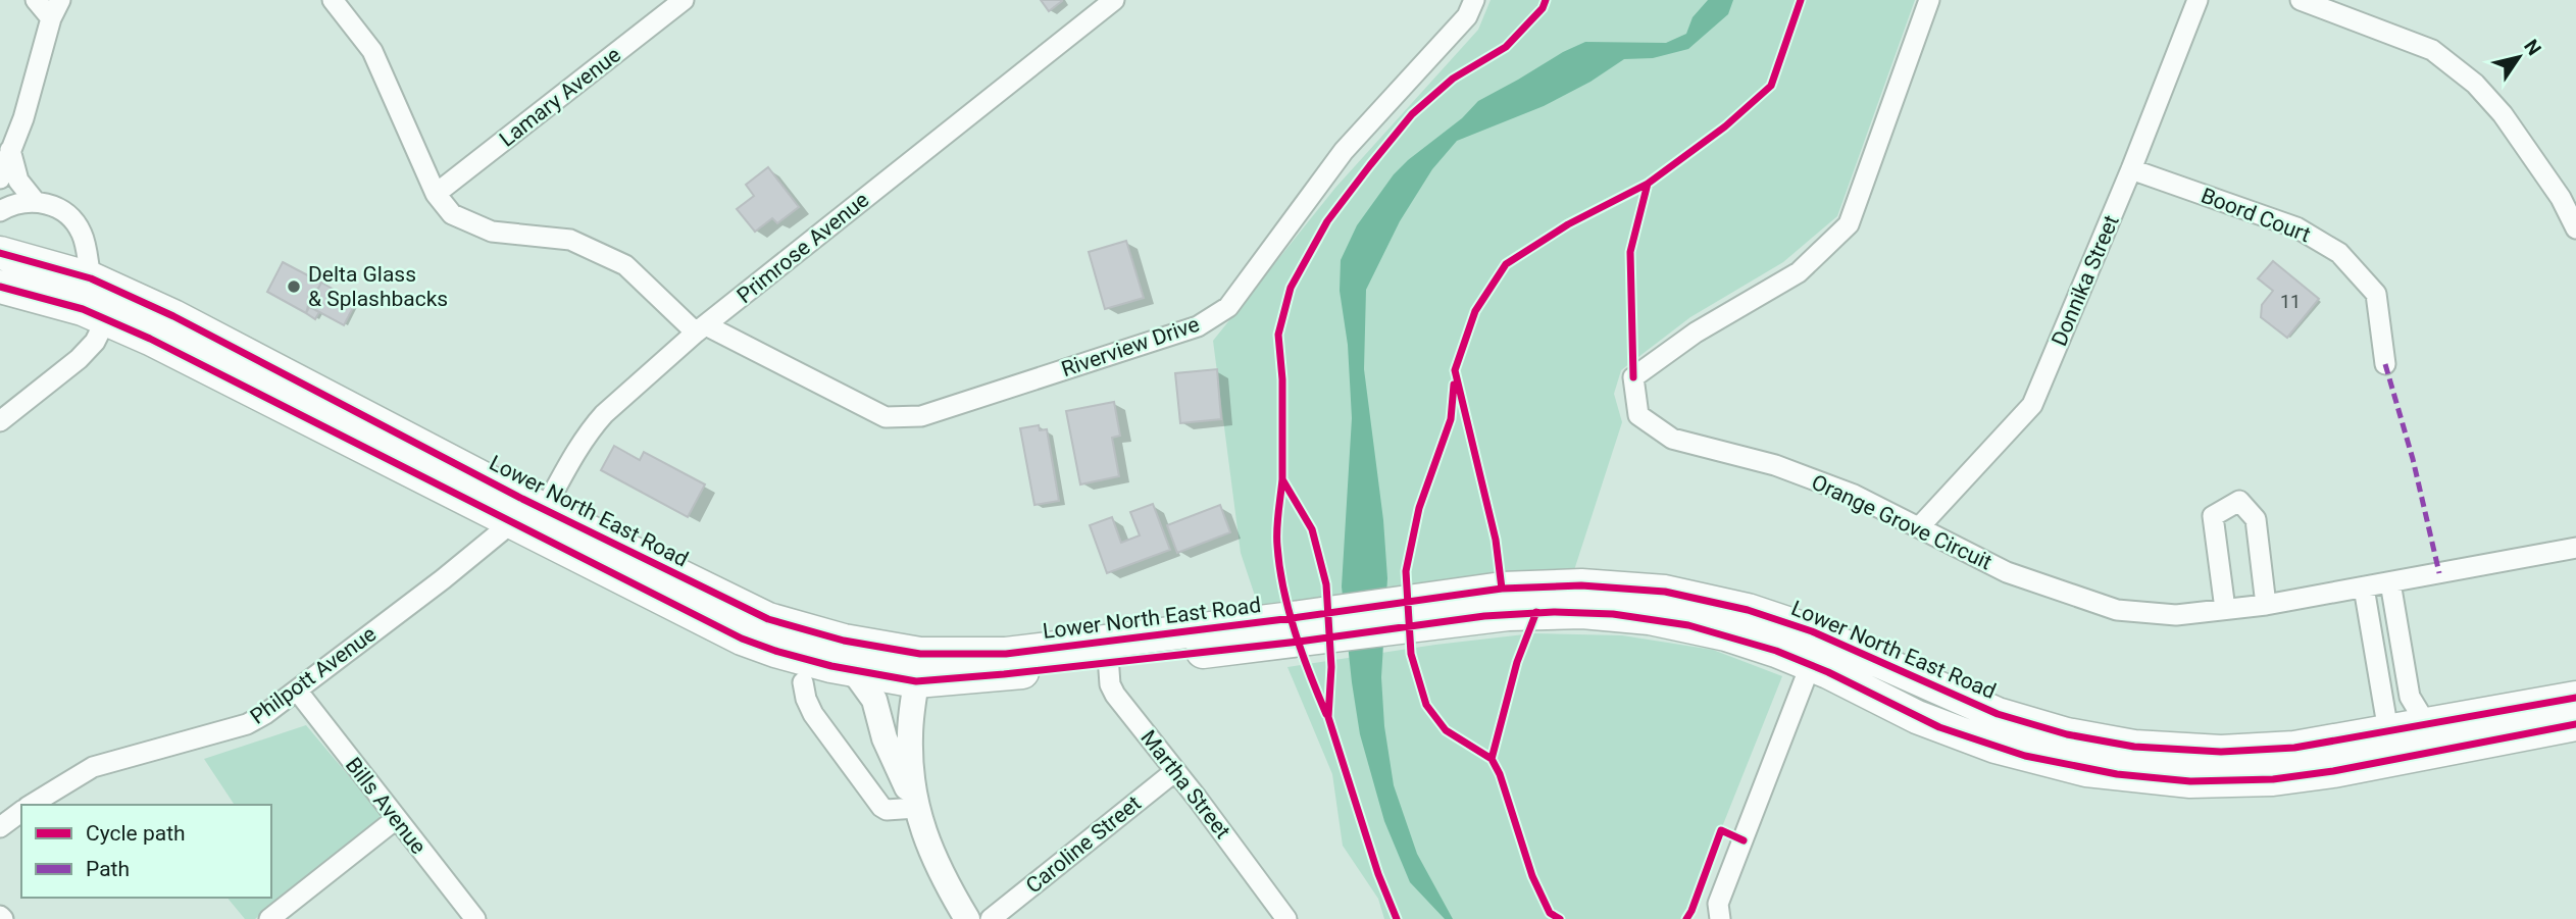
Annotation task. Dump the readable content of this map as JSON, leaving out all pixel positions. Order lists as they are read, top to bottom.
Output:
{
  "streets": {
    "main road": ["Lower North East Road"],
    "street": [
      "Lamary Avenue",
      "Boord Court",
      "Primrose Avenue",
      "Donnika Street",
      "Riverview Drive",
      "Orange Grove Circuit",
      "Philpott Avenue",
      "Martha Street",
      "Bills Avenue",
      "Caroline Street"
    ]
  },
  "crossings": [
    ["Lamary Avenue", "Riverview Drive"],
    ["Boord Court", "Donnika Street"],
    ["Primrose Avenue", "Riverview Drive"],
    ["Primrose Avenue", "Lower North East Road"],
    ["Primrose Avenue", "Philpott Avenue"],
    ["Donnika Street", "Orange Grove Circuit"],
    ["Lower North East Road", "Philpott Avenue"],
    ["Lower North East Road", "Martha Street"],
    ["Philpott Avenue", "Bills Avenue"],
    ["Martha Street", "Caroline Street"]
  ],
  "places": ["Delta Glass & Splashbacks"],
  "house_numbers": ["11"],
  "legend": ["Cycle path", "Path"],
  "north": "top right"
}
